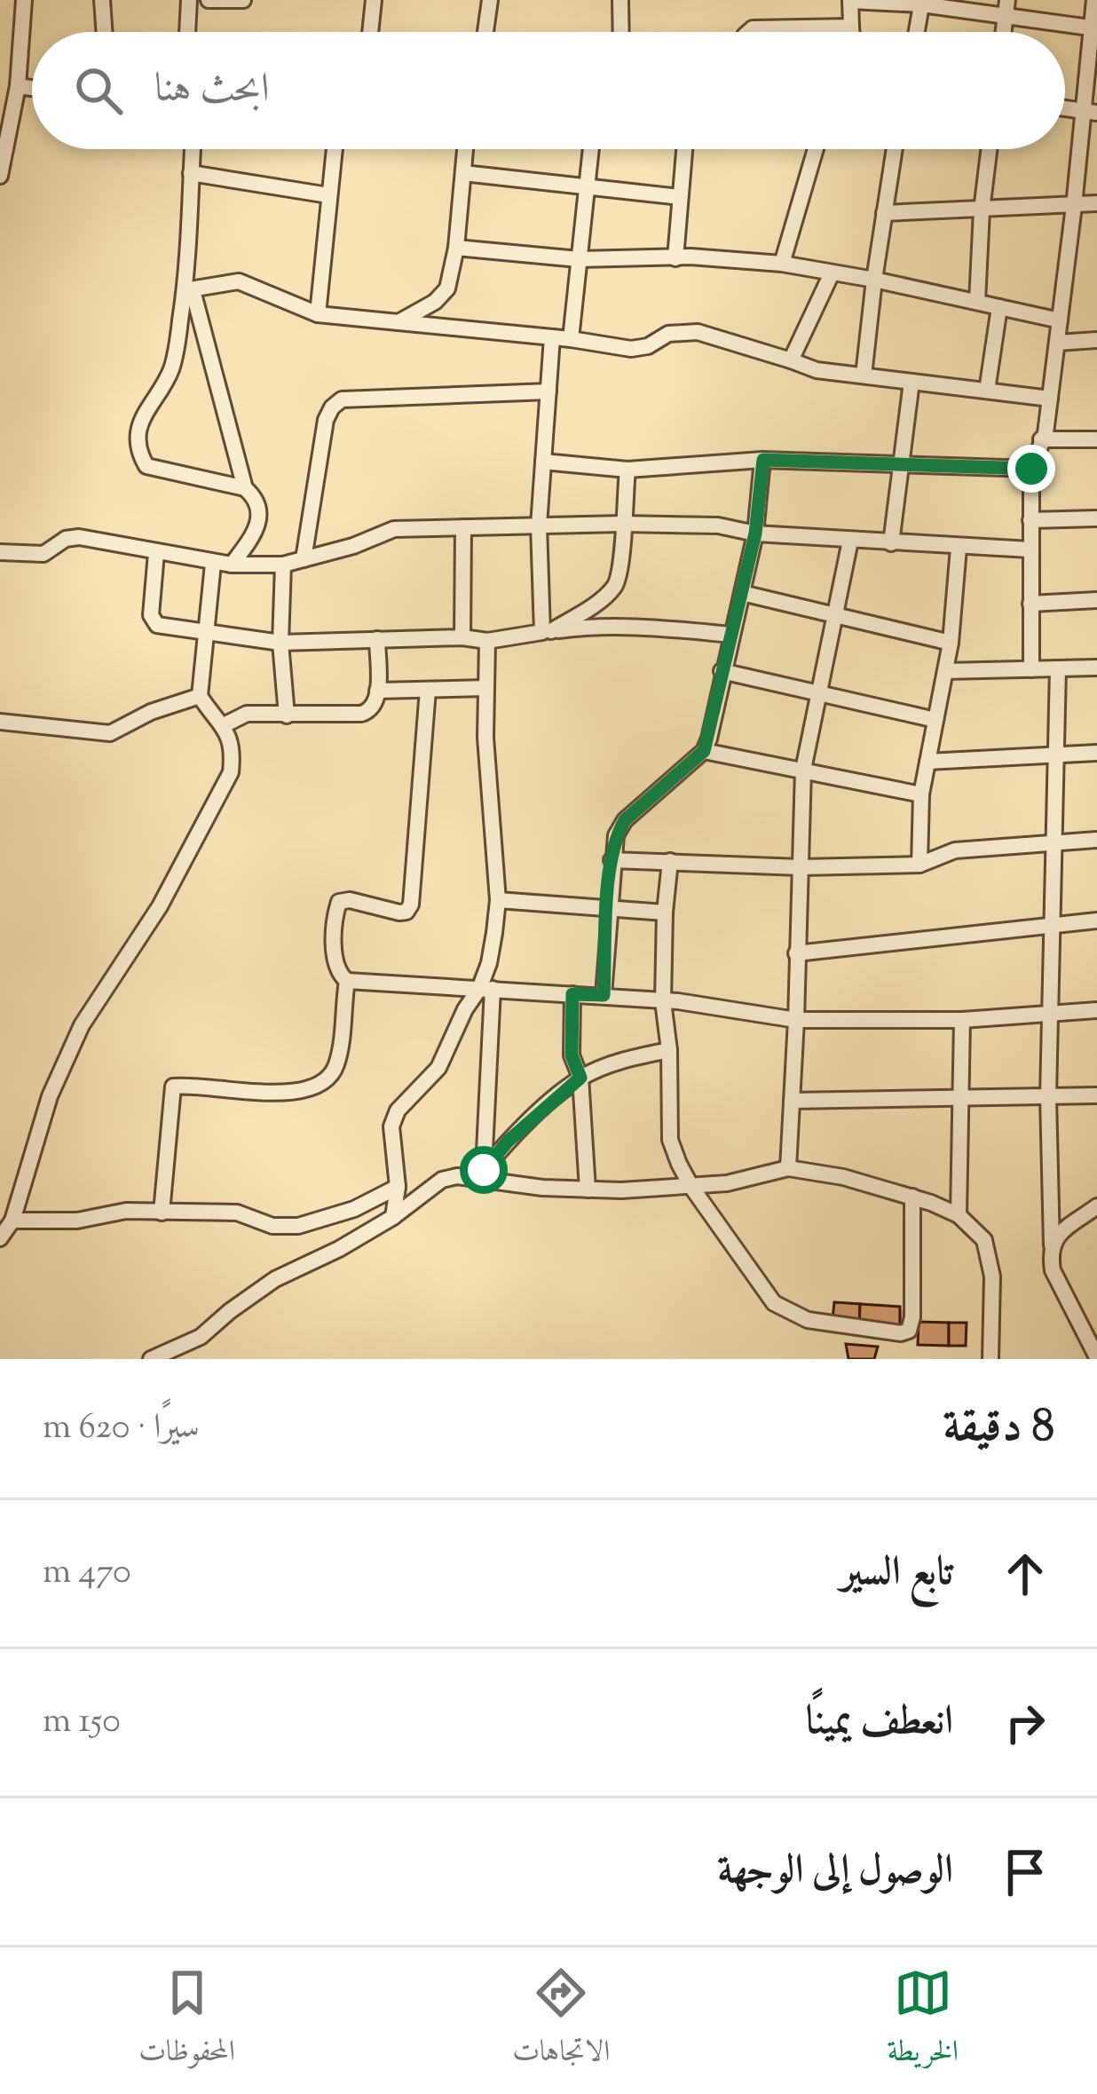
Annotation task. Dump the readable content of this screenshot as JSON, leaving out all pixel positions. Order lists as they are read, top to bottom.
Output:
{
  "page": {
    "search": "ابحث هنا",
    "heading": ["8 دقيقة", "سيرًا · 620 m"],
    "list": [
      ["تابع السير", "470 m"],
      ["انعطف يمينًا", "150 m"],
      "الوصول إلى الوجهة"
    ],
    "nav": ["الخريطة", "الاتجاهات", "المحفوظات"]
  }
}
